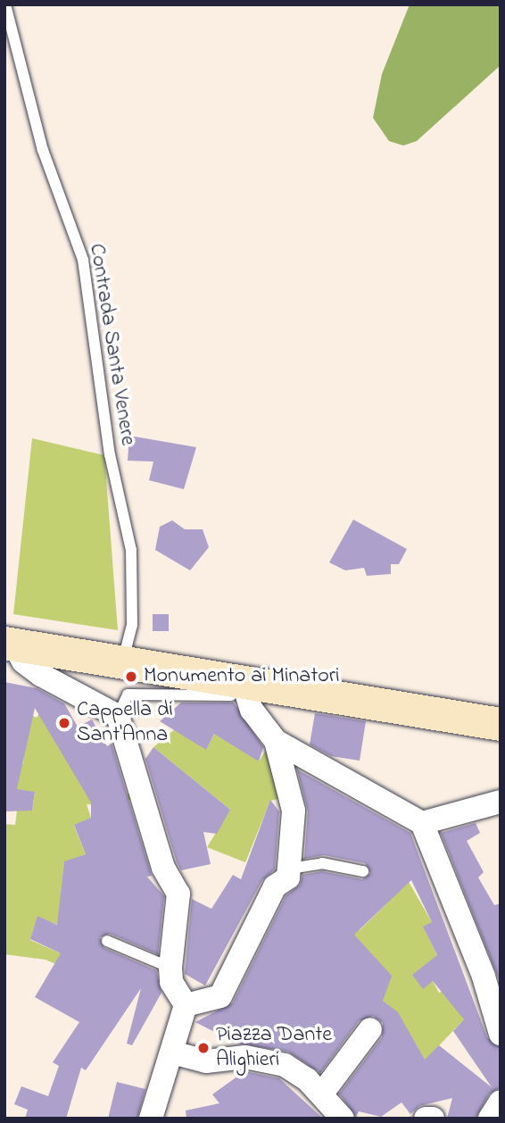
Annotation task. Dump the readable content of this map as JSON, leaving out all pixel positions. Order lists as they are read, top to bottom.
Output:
{
  "streets": {
    "lane": ["Contrada Santa Venere"]
  },
  "places": ["Monumento ai Minatori", "Cappella di Sant'Anna", "Piazza Dante Alighieri"]
}
